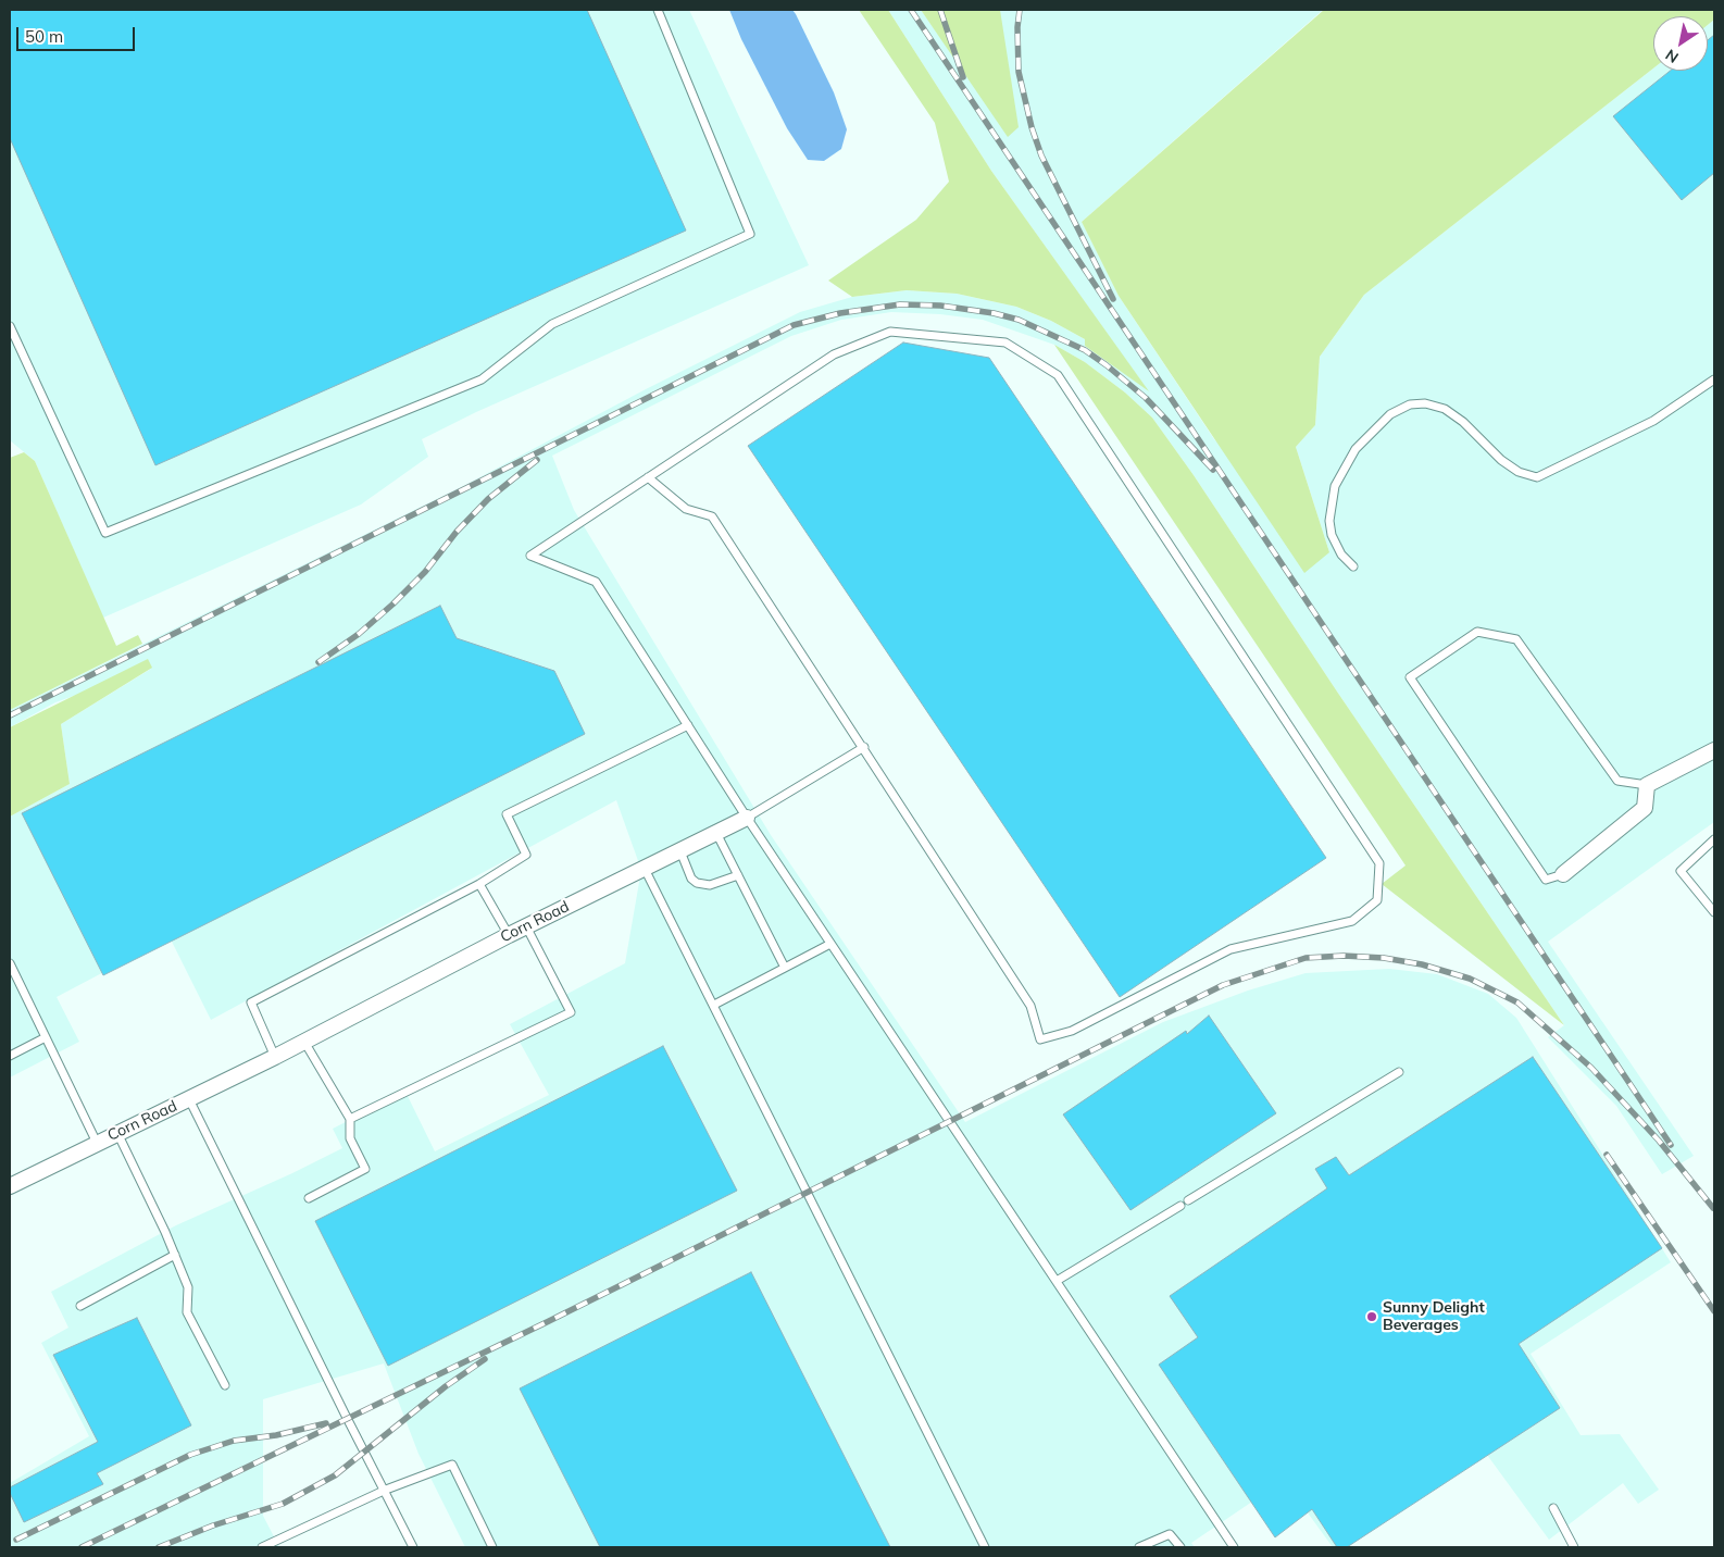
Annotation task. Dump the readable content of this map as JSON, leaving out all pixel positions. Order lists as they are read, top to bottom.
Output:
{
  "streets": {
    "street": ["Corn Road"]
  },
  "places": ["Sunny Delight Beverages"],
  "scale_bar": "50 m",
  "north": "bottom left"
}
